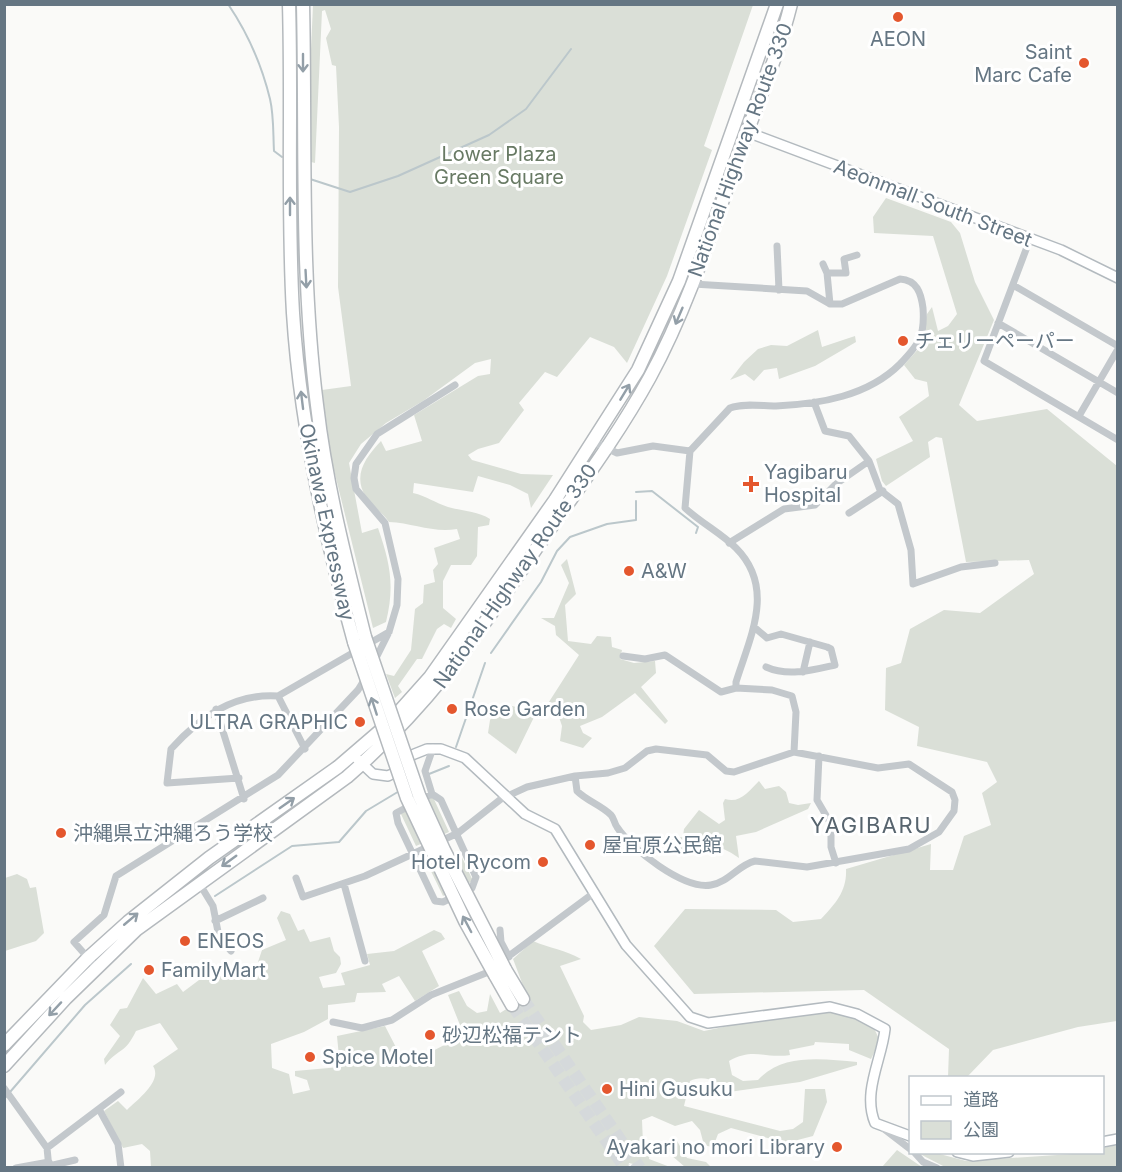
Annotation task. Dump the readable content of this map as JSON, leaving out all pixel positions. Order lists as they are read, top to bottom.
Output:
{
  "streets": {
    "highway": ["National Highway Route 330", "Okinawa Expressway"],
    "street": ["Aeonmall South Street"]
  },
  "crossings": [
    ["National Highway Route 330", "Aeonmall South Street"]
  ],
  "districts": ["YAGIBARU"],
  "parks": ["Lower Plaza Green Square"],
  "places": {
    "other": [
      "AEON",
      "Saint Marc Cafe",
      "チェリーペーパー",
      "A&W",
      "Rose Garden",
      "ULTRA GRAPHIC",
      "沖縄県立沖縄ろう学校",
      "屋宜原公民館",
      "Hotel Rycom",
      "ENEOS",
      "FamilyMart",
      "砂辺松福テント",
      "Spice Motel",
      "Hini Gusuku",
      "Ayakari no mori Library"
    ],
    "health": ["Yagibaru Hospital"]
  },
  "legend": ["道路", "公園"]
}
